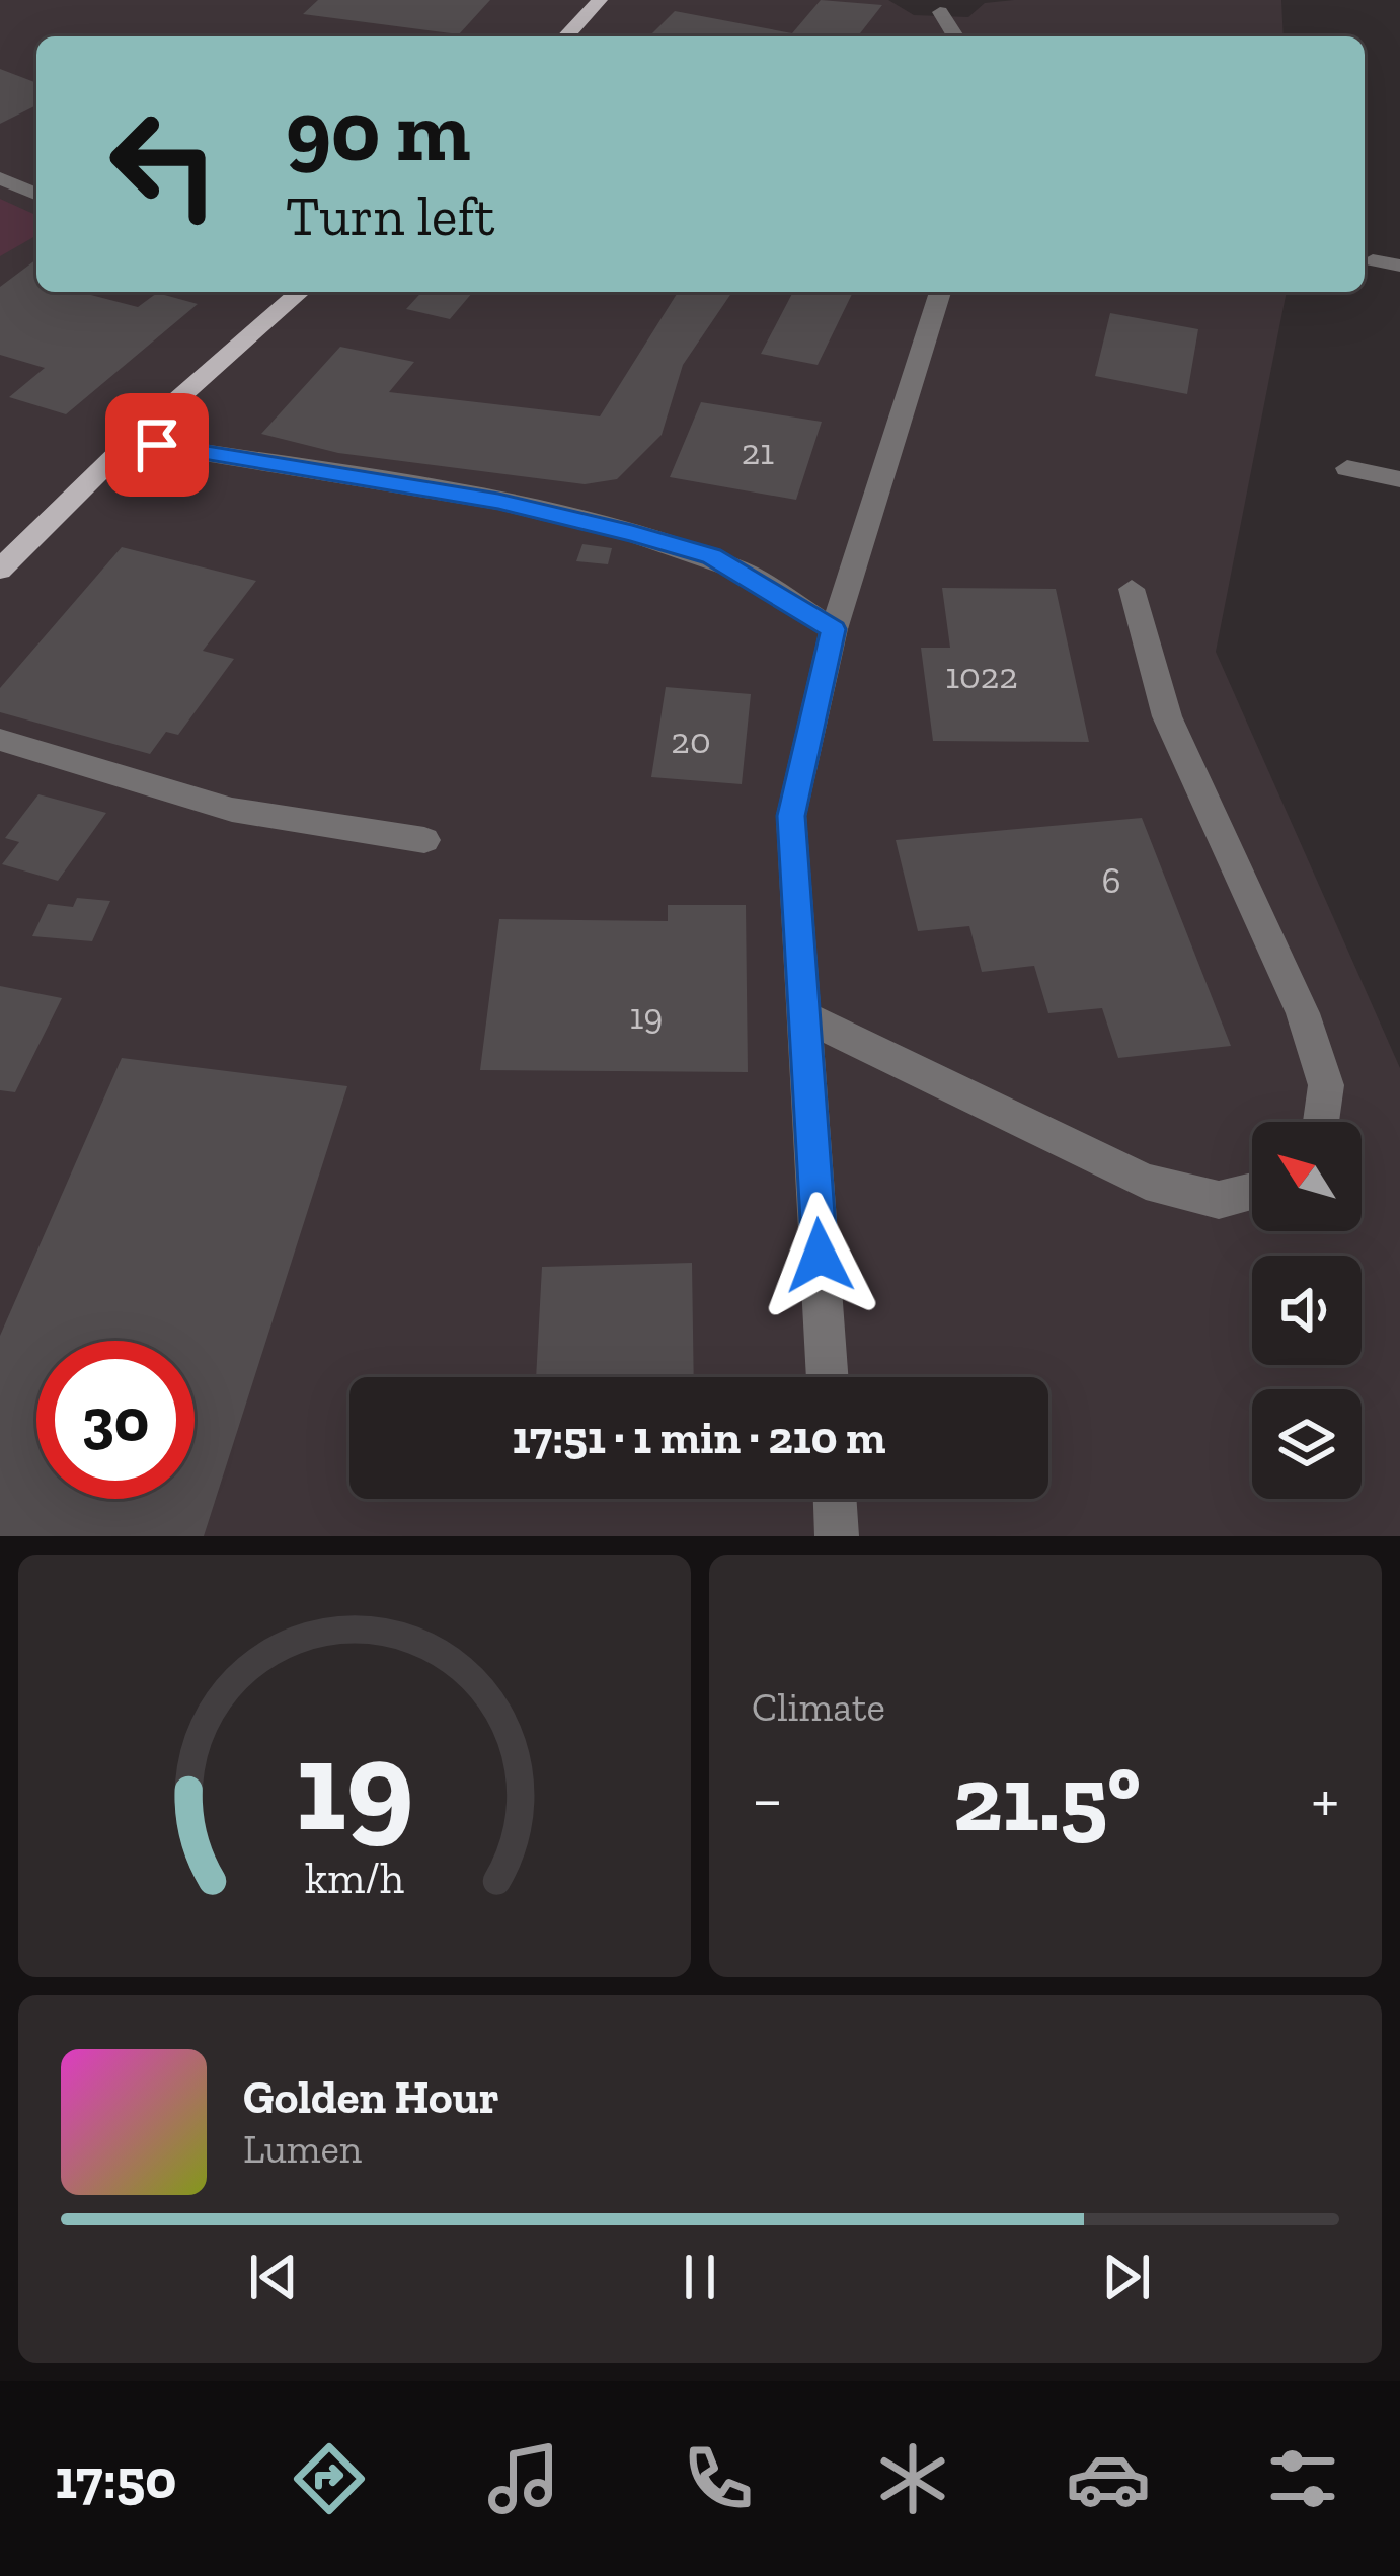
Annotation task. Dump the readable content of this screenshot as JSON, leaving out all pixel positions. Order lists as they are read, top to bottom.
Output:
{
  "house_numbers": [
    "21",
    "1022",
    "20",
    "6",
    "19"
  ],
  "north": "top left",
  "page": {
    "turn": ["90 m", "Turn left"],
    "limit": "30",
    "trip": "17:51 · 1 min · 210 m",
    "tile": "Climate",
    "heat": ["−", "21.5°", "+"],
    "song": ["Golden Hour", "Lumen"],
    "tabs": "17:50",
    "gauge": ["19", "km/h"]
  }
}
